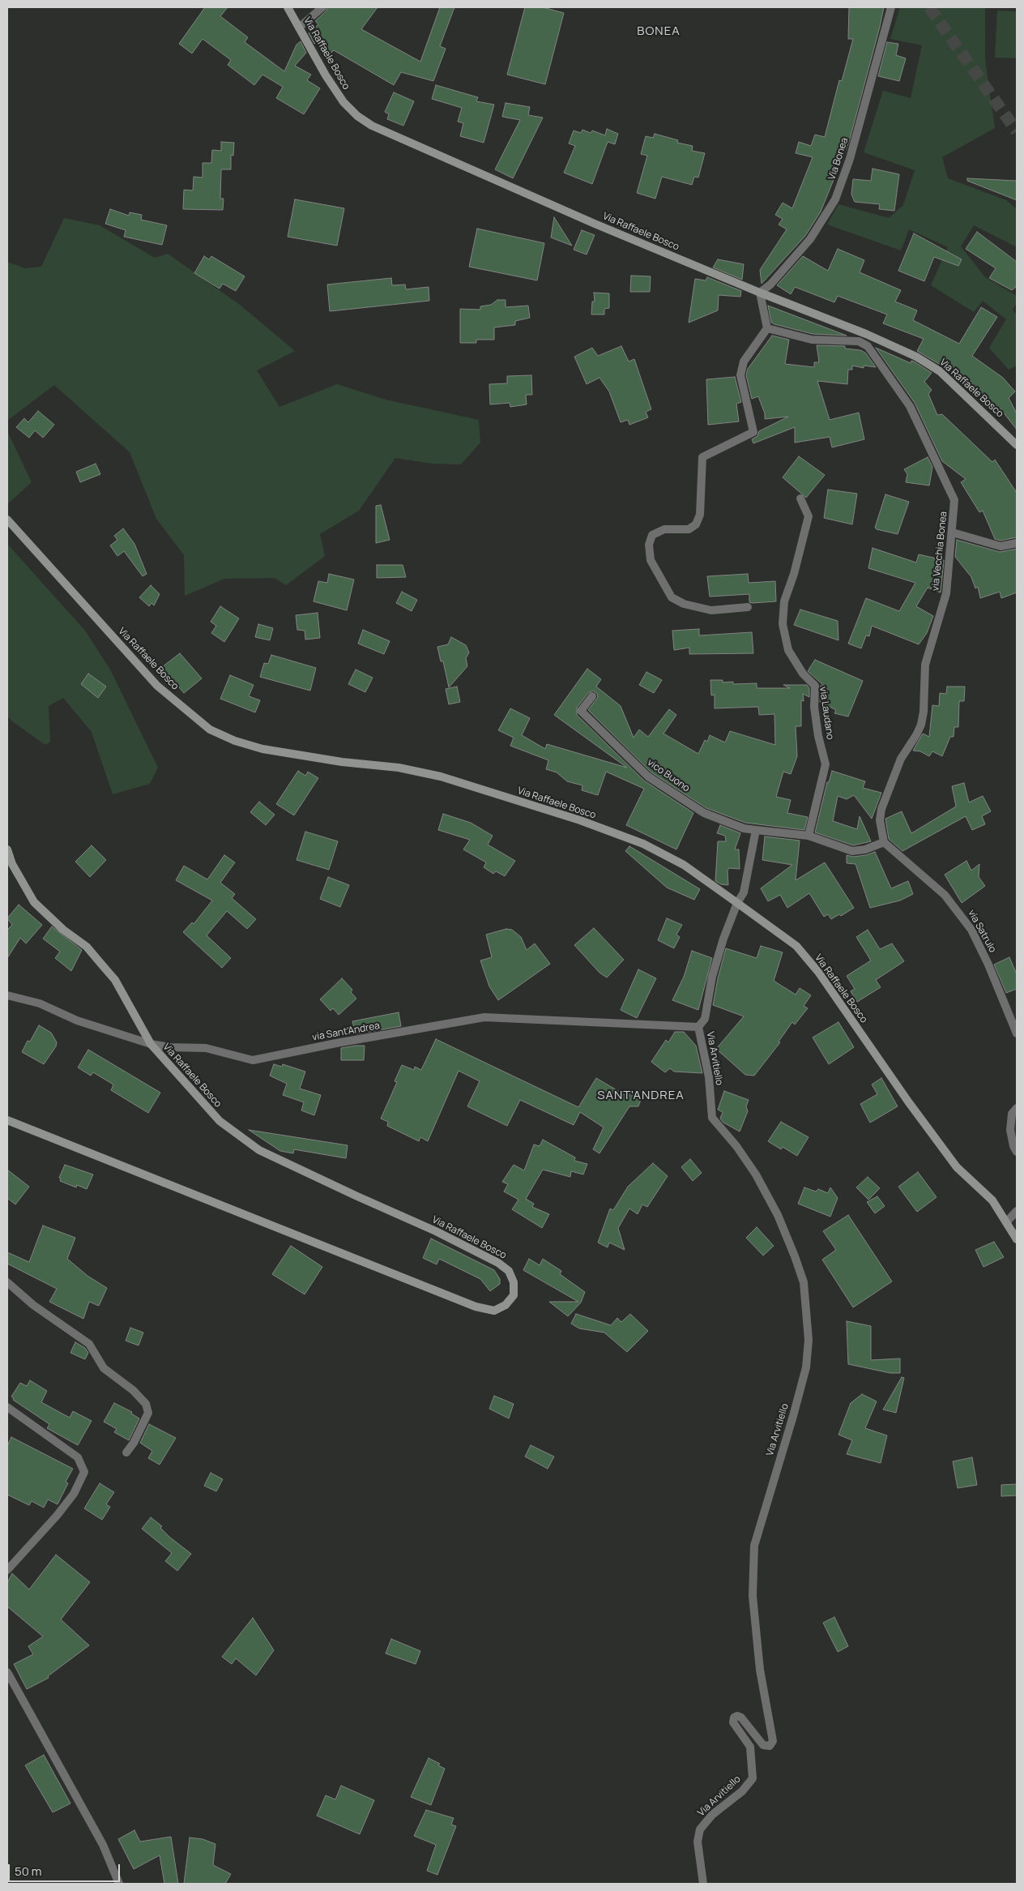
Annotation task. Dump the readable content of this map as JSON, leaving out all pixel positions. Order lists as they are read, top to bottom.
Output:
{
  "streets": {
    "street": [
      "Via Raffaele Bosco",
      "Via Bonea",
      "via Vecchia Bonea",
      "via Laudano",
      "vico Buono",
      "via Satrulo",
      "via Sant'Andrea",
      "Via Arvitiello"
    ]
  },
  "crossings": [
    ["Via Raffaele Bosco", "Via Bonea"],
    ["Via Raffaele Bosco", "via Sant'Andrea"],
    ["Via Raffaele Bosco", "Via Arvitiello"],
    ["via Vecchia Bonea", "via Satrulo"],
    ["via Sant'Andrea", "Via Arvitiello"]
  ],
  "districts": ["BONEA", "SANT'ANDREA"],
  "scale_bar": "50 m"
}
